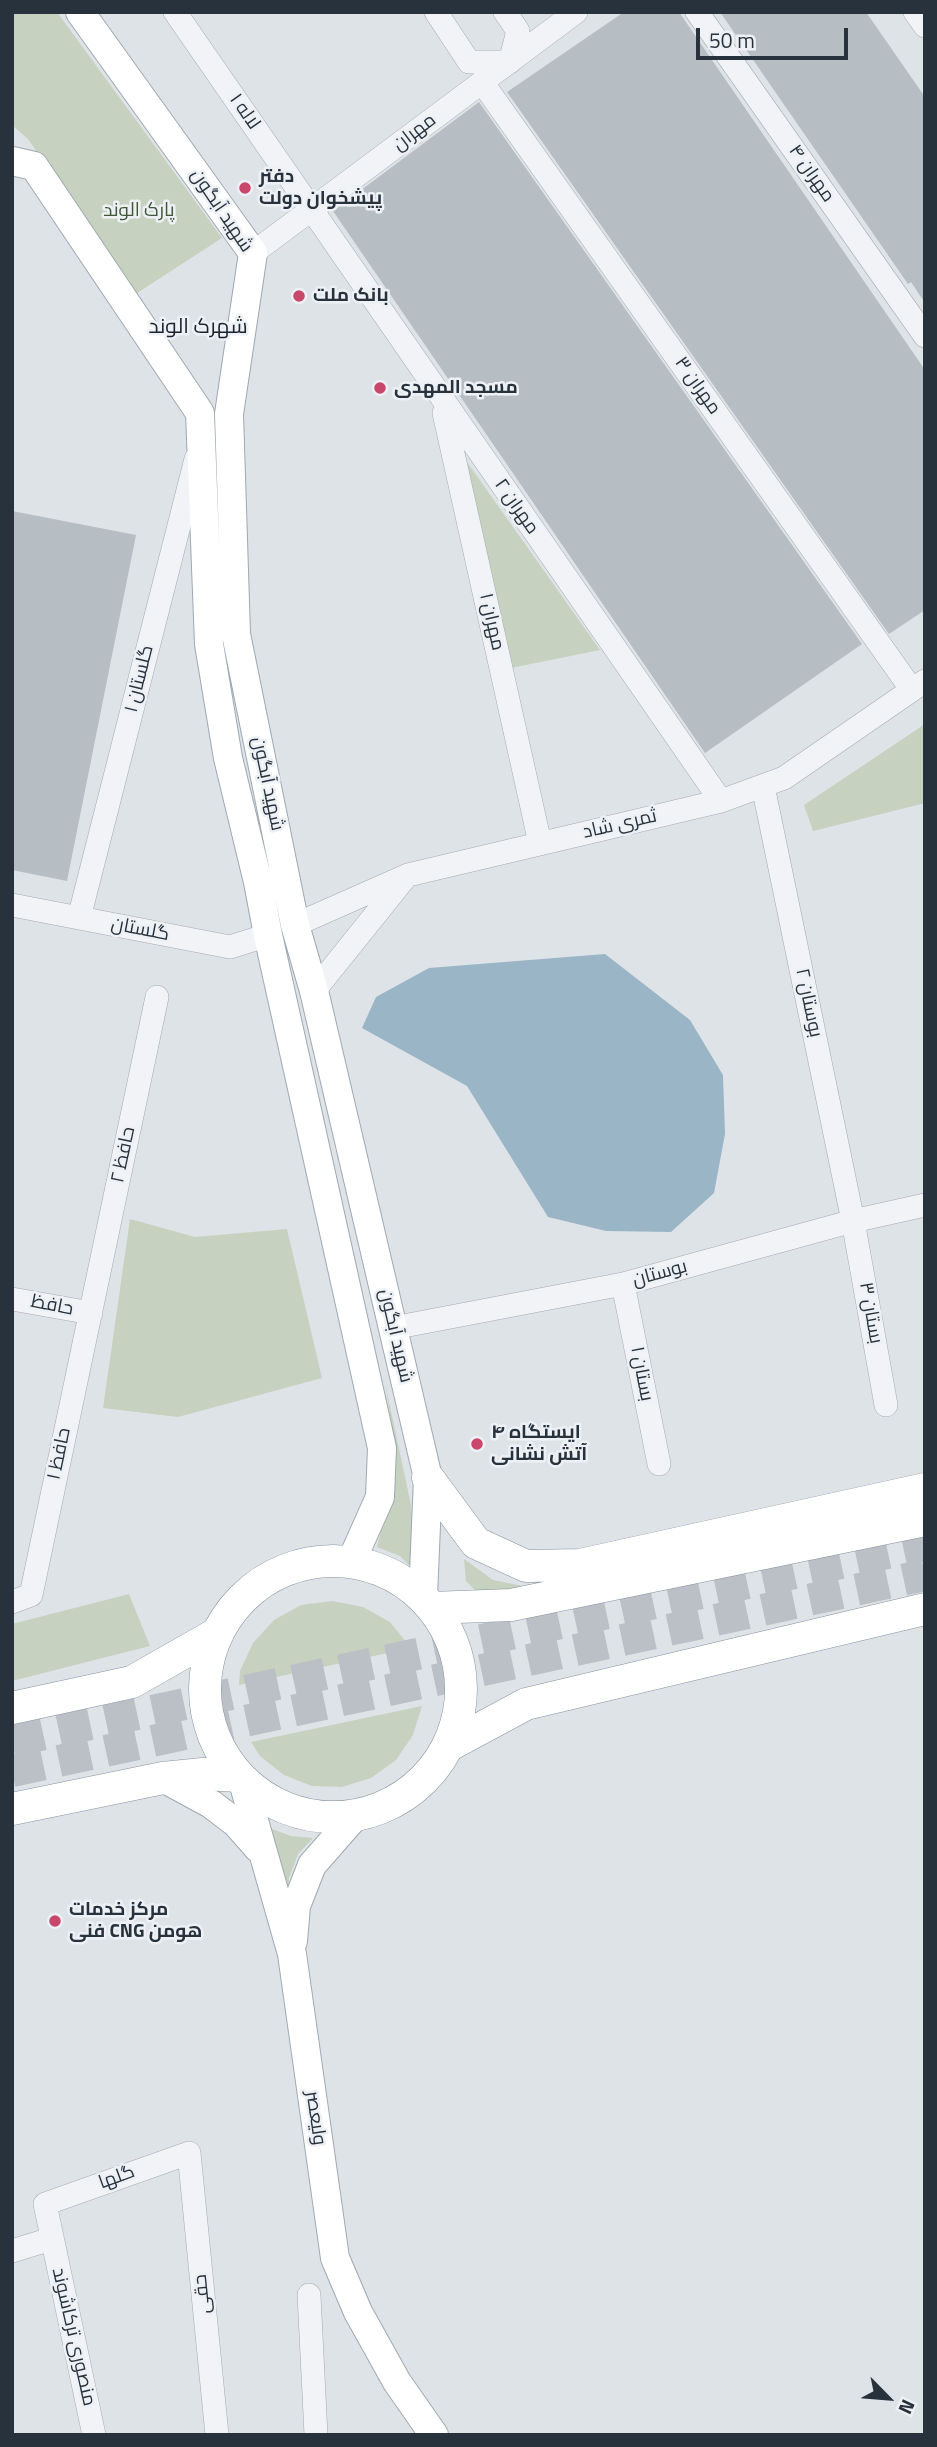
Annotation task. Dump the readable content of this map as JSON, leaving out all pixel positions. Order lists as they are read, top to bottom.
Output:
{
  "streets": {
    "main road": ["شهید آبگون", "ولیعصر"],
    "street": [
      "لاله ۱",
      "مهران",
      "مهران ۴",
      "مهران ۳",
      "مهران ۲",
      "۱ مهران",
      "گلستان ۱",
      "ثمری شاد",
      "گلستان",
      "بوستان ۲",
      "حافظ ۲",
      "بوستان",
      "حافظ",
      "بستان ۳",
      "بستان ۱",
      "حافظ ۱",
      "گلها",
      "حقی",
      "منصوری ترکاشوند"
    ]
  },
  "crossings": [
    ["لاله ۱", "مهران"],
    ["لاله ۱", "مهران ۲"],
    ["مهران", "شهید آبگون"],
    ["مهران", "مهران ۳"],
    ["مهران", "مهران ۲"],
    ["شهید آبگون", "گلستان ۱"],
    ["شهید آبگون", "ثمری شاد"],
    ["شهید آبگون", "گلستان"],
    ["شهید آبگون", "بوستان"],
    ["مهران ۳", "ثمری شاد"],
    ["مهران ۲", "۱ مهران"],
    ["مهران ۲", "ثمری شاد"],
    ["۱ مهران", "ثمری شاد"],
    ["گلستان ۱", "گلستان"],
    ["ثمری شاد", "بوستان ۲"],
    ["بوستان ۲", "بوستان"],
    ["بوستان ۲", "بستان ۳"],
    ["حافظ ۲", "حافظ"],
    ["حافظ ۲", "حافظ ۱"],
    ["بوستان", "بستان ۳"],
    ["بوستان", "بستان ۱"],
    ["حافظ", "حافظ ۱"],
    ["گلها", "حقی"],
    ["گلها", "منصوری ترکاشوند"]
  ],
  "districts": ["شهرک الوند"],
  "parks": ["پارک الوند"],
  "places": [
    "دفتر پیشخوان دولت",
    "بانک ملت",
    "مسجد المهدی",
    "ایستگاه ۴ آتش نشانی",
    "مرکز خدمات فنی CNG هومن"
  ],
  "scale_bar": "50 m",
  "north": "bottom right"
}
